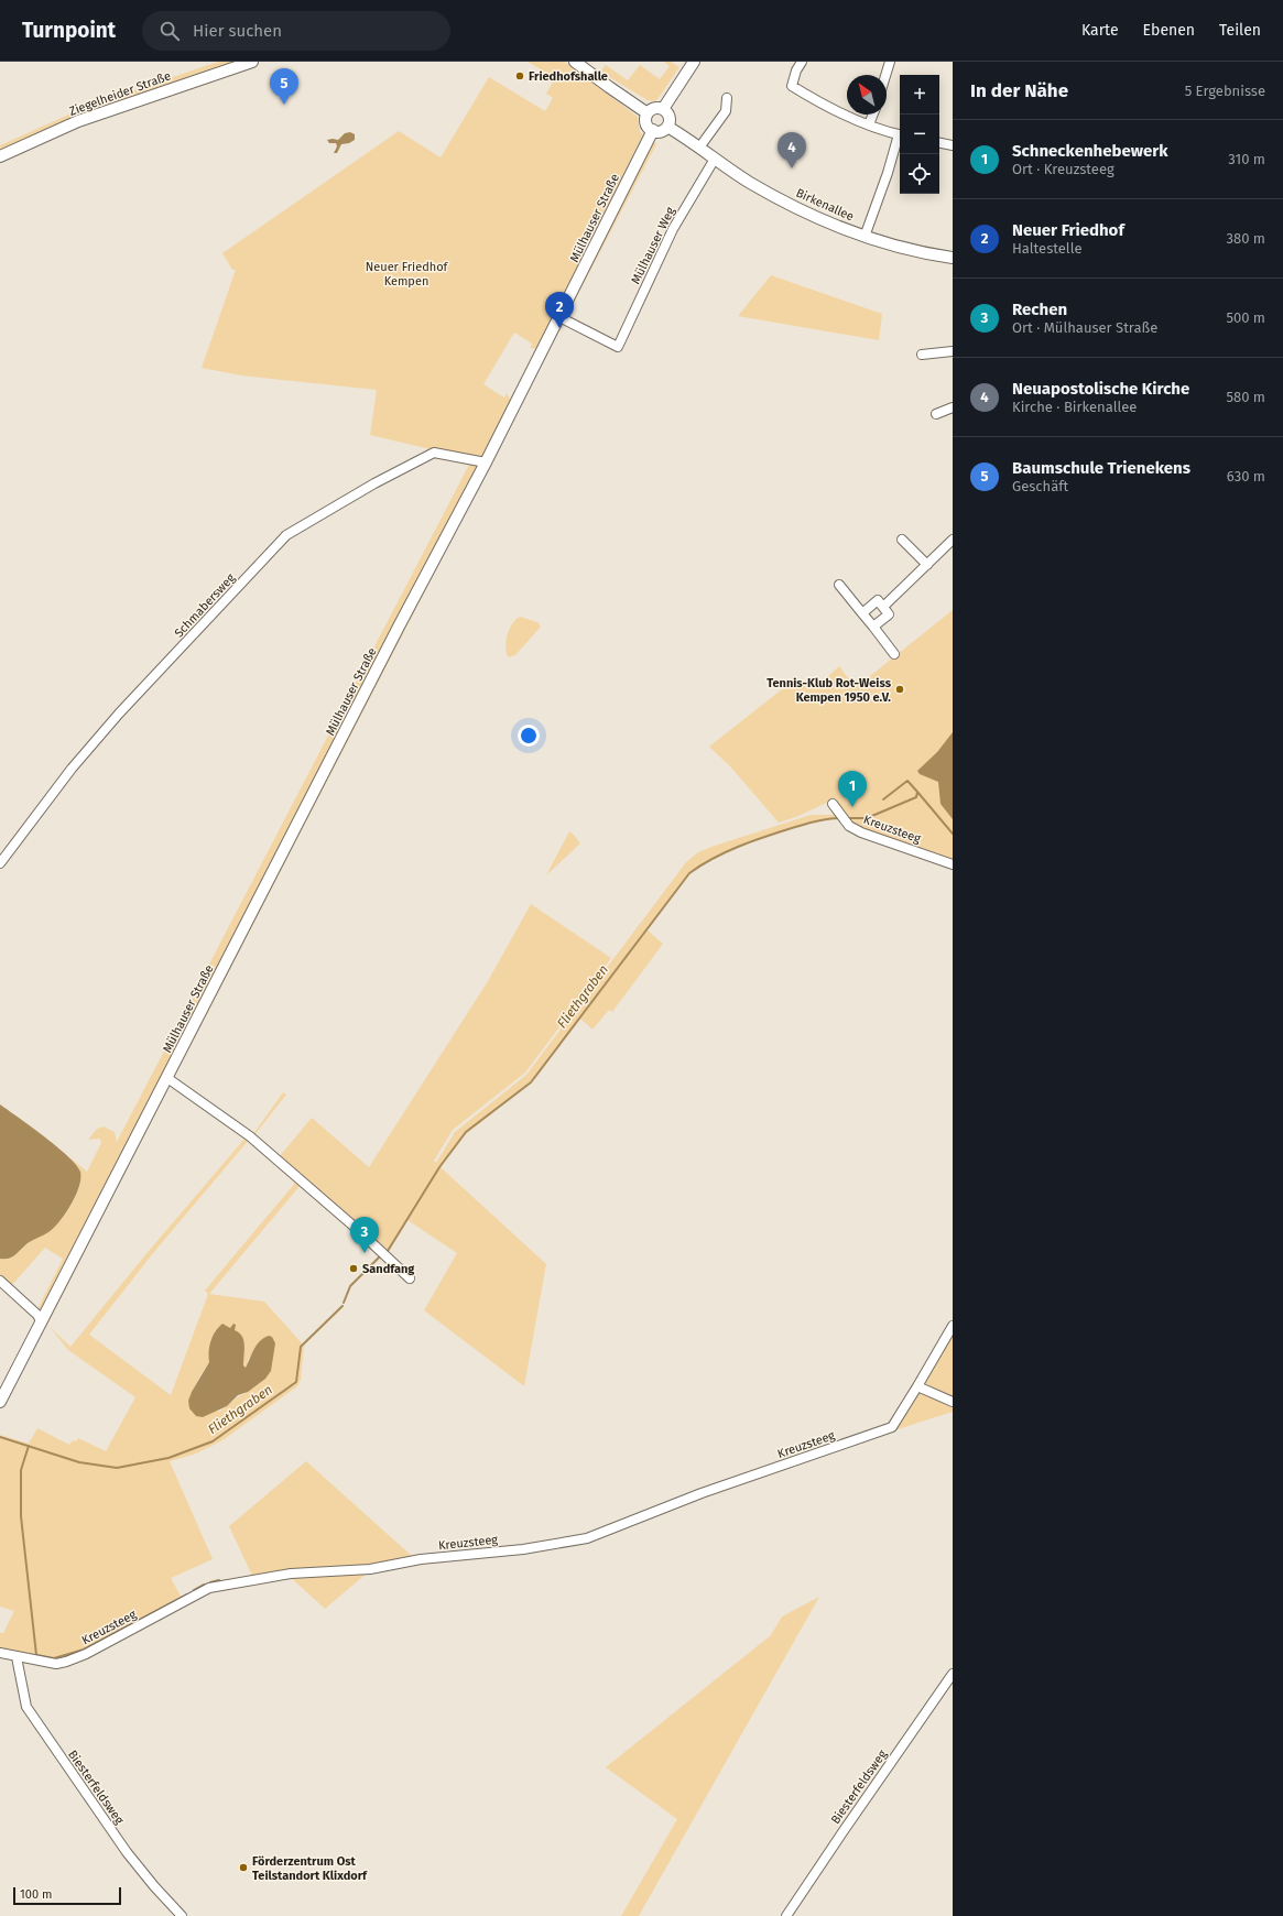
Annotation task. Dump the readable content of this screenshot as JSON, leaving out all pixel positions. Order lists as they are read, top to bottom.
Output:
{
  "streets": {
    "street": [
      "Ziegelheider Straße",
      "Birkenallee",
      "Mülhauser Straße",
      "Mülhauser Weg",
      "Schmabersweg",
      "Kreuzsteeg",
      "Biesterfeldsweg"
    ]
  },
  "crossings": [
    ["Birkenallee", "Mülhauser Straße"],
    ["Birkenallee", "Mülhauser Weg"],
    ["Mülhauser Straße", "Mülhauser Weg"],
    ["Mülhauser Straße", "Schmabersweg"],
    ["Kreuzsteeg", "Biesterfeldsweg"]
  ],
  "water": ["Fliethgraben"],
  "parks": ["Neuer Friedhof Kempen"],
  "places": [
    "Friedhofshalle",
    "Tennis-Klub Rot-Weiss Kempen 1950 e.V.",
    "Sandfang",
    "Förderzentrum Ost Teilstandort Klixdorf"
  ],
  "scale_bar": "100 m",
  "north": "top left",
  "page": {
    "header": "Turnpoint",
    "search": "Hier suchen",
    "nav": ["Karte", "Ebenen", "Teilen"],
    "heading": ["In der Nähe", "5 Ergebnisse"],
    "pins": [
      "5",
      "4",
      "2",
      "1",
      "3"
    ],
    "map_buttons": ["+", "−"],
    "list": [
      {
        "mark": "1",
        "name": "Schneckenhebewerk",
        "note": "Ort · Kreuzsteeg",
        "value": "310 m"
      },
      {
        "mark": "2",
        "name": "Neuer Friedhof",
        "note": "Haltestelle",
        "value": "380 m"
      },
      {
        "mark": "3",
        "name": "Rechen",
        "note": "Ort · Mülhauser Straße",
        "value": "500 m"
      },
      {
        "mark": "4",
        "name": "Neuapostolische Kirche",
        "note": "Kirche · Birkenallee",
        "value": "580 m"
      },
      {
        "mark": "5",
        "name": "Baumschule Trienekens",
        "note": "Geschäft",
        "value": "630 m"
      }
    ],
    "scale": "100 m"
  }
}
